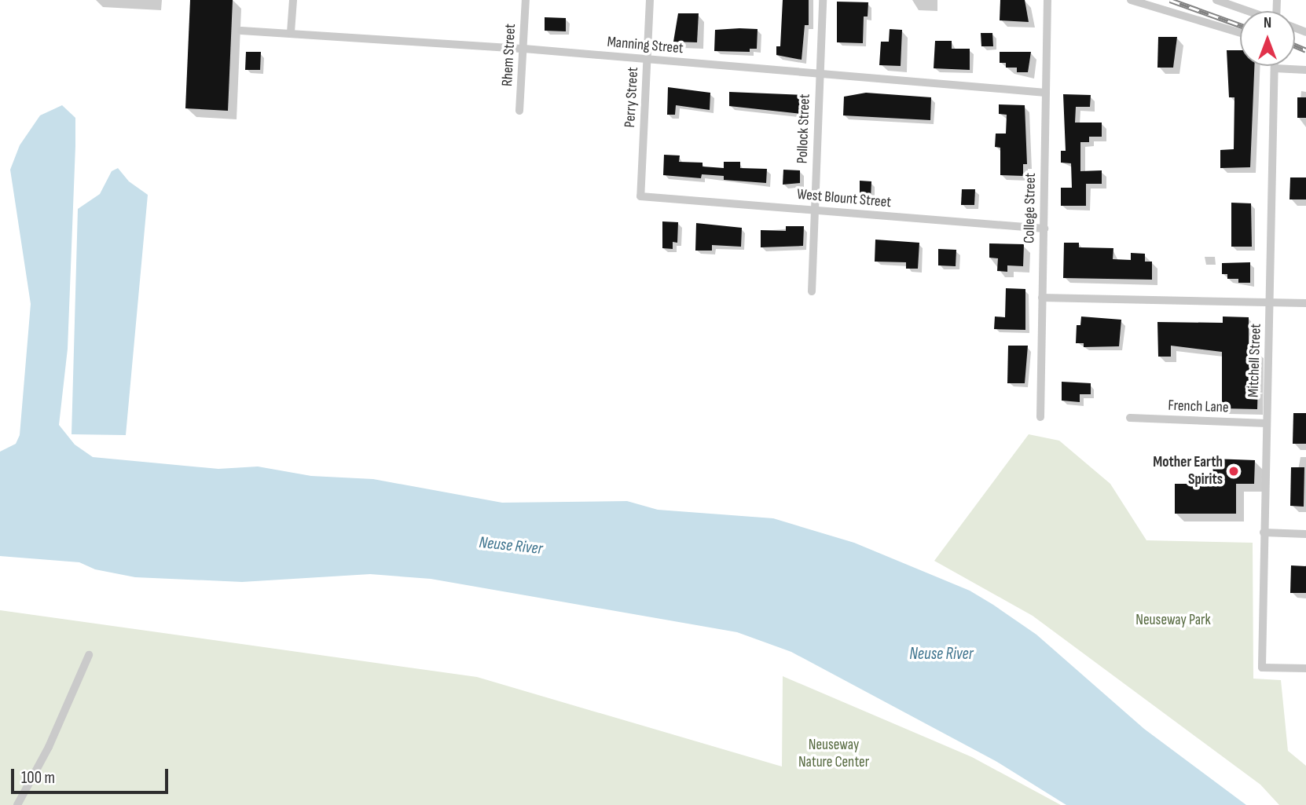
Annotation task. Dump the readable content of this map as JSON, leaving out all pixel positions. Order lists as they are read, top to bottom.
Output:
{
  "streets": {
    "street": [
      "Manning Street",
      "Rhem Street",
      "Perry Street",
      "Pollock Street",
      "West Blount Street",
      "College Street",
      "Mitchell Street",
      "French Lane"
    ]
  },
  "crossings": [
    ["Manning Street", "Rhem Street"],
    ["Manning Street", "Perry Street"],
    ["Manning Street", "Pollock Street"],
    ["Manning Street", "College Street"],
    ["Perry Street", "West Blount Street"],
    ["Pollock Street", "West Blount Street"],
    ["West Blount Street", "College Street"],
    ["Mitchell Street", "French Lane"]
  ],
  "water": ["Neuse River"],
  "parks": ["Neuseway Park", "Neuseway Nature Center"],
  "places": ["Mother Earth Spirits"],
  "scale_bar": "100 m",
  "north": "top"
}
